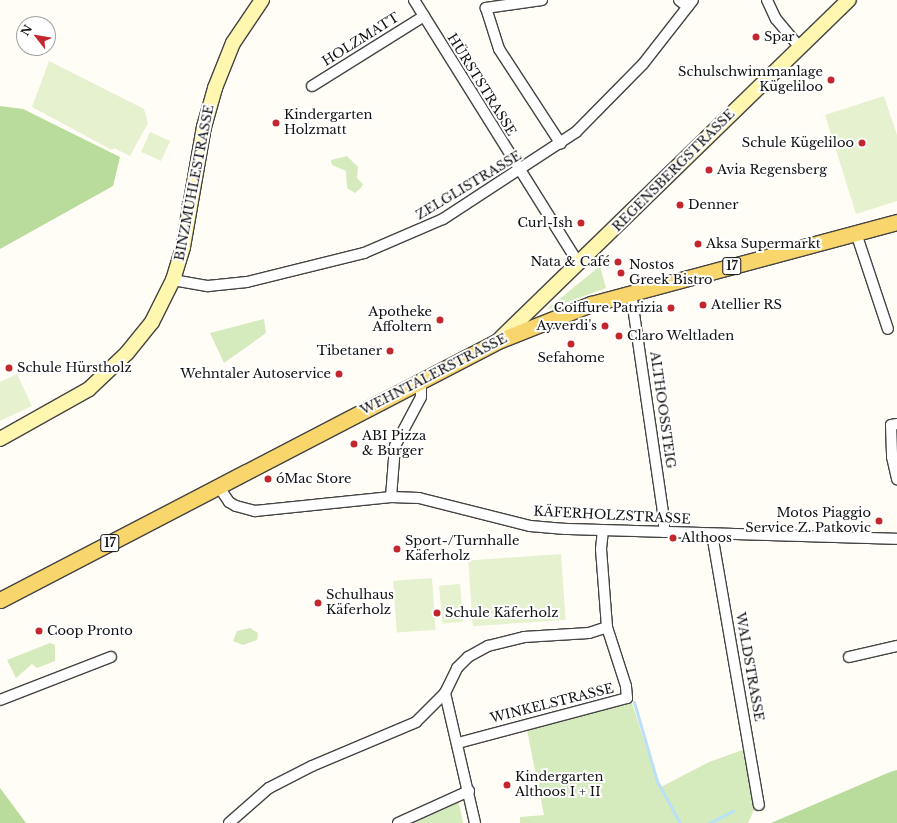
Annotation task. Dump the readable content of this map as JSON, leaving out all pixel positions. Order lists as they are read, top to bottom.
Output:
{
  "streets": {
    "main road": ["17", "WEHNTALERSTRASSE"],
    "street": [
      "HOLZMATT",
      "HÜRSTSTRASSE",
      "REGENSBERGSTRASSE",
      "BINZMÜHLESTRASSE",
      "ZELGLISTRASSE",
      "ALTHOOSSTEIG",
      "KÄFERHOLZSTRASSE",
      "WALDSTRASSE",
      "WINKELSTRASSE"
    ]
  },
  "crossings": [
    ["HOLZMATT", "HÜRSTSTRASSE"],
    ["HÜRSTSTRASSE", "REGENSBERGSTRASSE"],
    ["HÜRSTSTRASSE", "ZELGLISTRASSE"],
    ["REGENSBERGSTRASSE", "WEHNTALERSTRASSE"],
    ["BINZMÜHLESTRASSE", "ZELGLISTRASSE"],
    ["WEHNTALERSTRASSE", "ALTHOOSSTEIG"],
    ["WEHNTALERSTRASSE", "KÄFERHOLZSTRASSE"],
    ["ALTHOOSSTEIG", "KÄFERHOLZSTRASSE"],
    ["KÄFERHOLZSTRASSE", "WALDSTRASSE"]
  ],
  "places": [
    "Spar",
    "Schulschwimmanlage Kügeliloo",
    "Kindergarten Holzmatt",
    "Schule Kügeliloo",
    "Avia Regensberg",
    "Denner",
    "Curl-Ish",
    "Aksa Supermarkt",
    "Nata & Café",
    "Nostos Greek Bistro",
    "Atellier RS",
    "Coiffure Patrizia",
    "Apotheke Affoltern",
    "Ayverdi's",
    "Claro Weltladen",
    "Sefahome",
    "Tibetaner",
    "Schule Hürstholz",
    "Wehntaler Autoservice",
    "ABI Pizza & Burger",
    "óMac Store",
    "Motos Piaggio Service Z. Patkovic",
    "Althoos",
    "Sport-/Turnhalle Käferholz",
    "Schulhaus Käferholz",
    "Schule Käferholz",
    "Coop Pronto",
    "Kindergarten Althoos I + II"
  ],
  "north": "top left"
}
